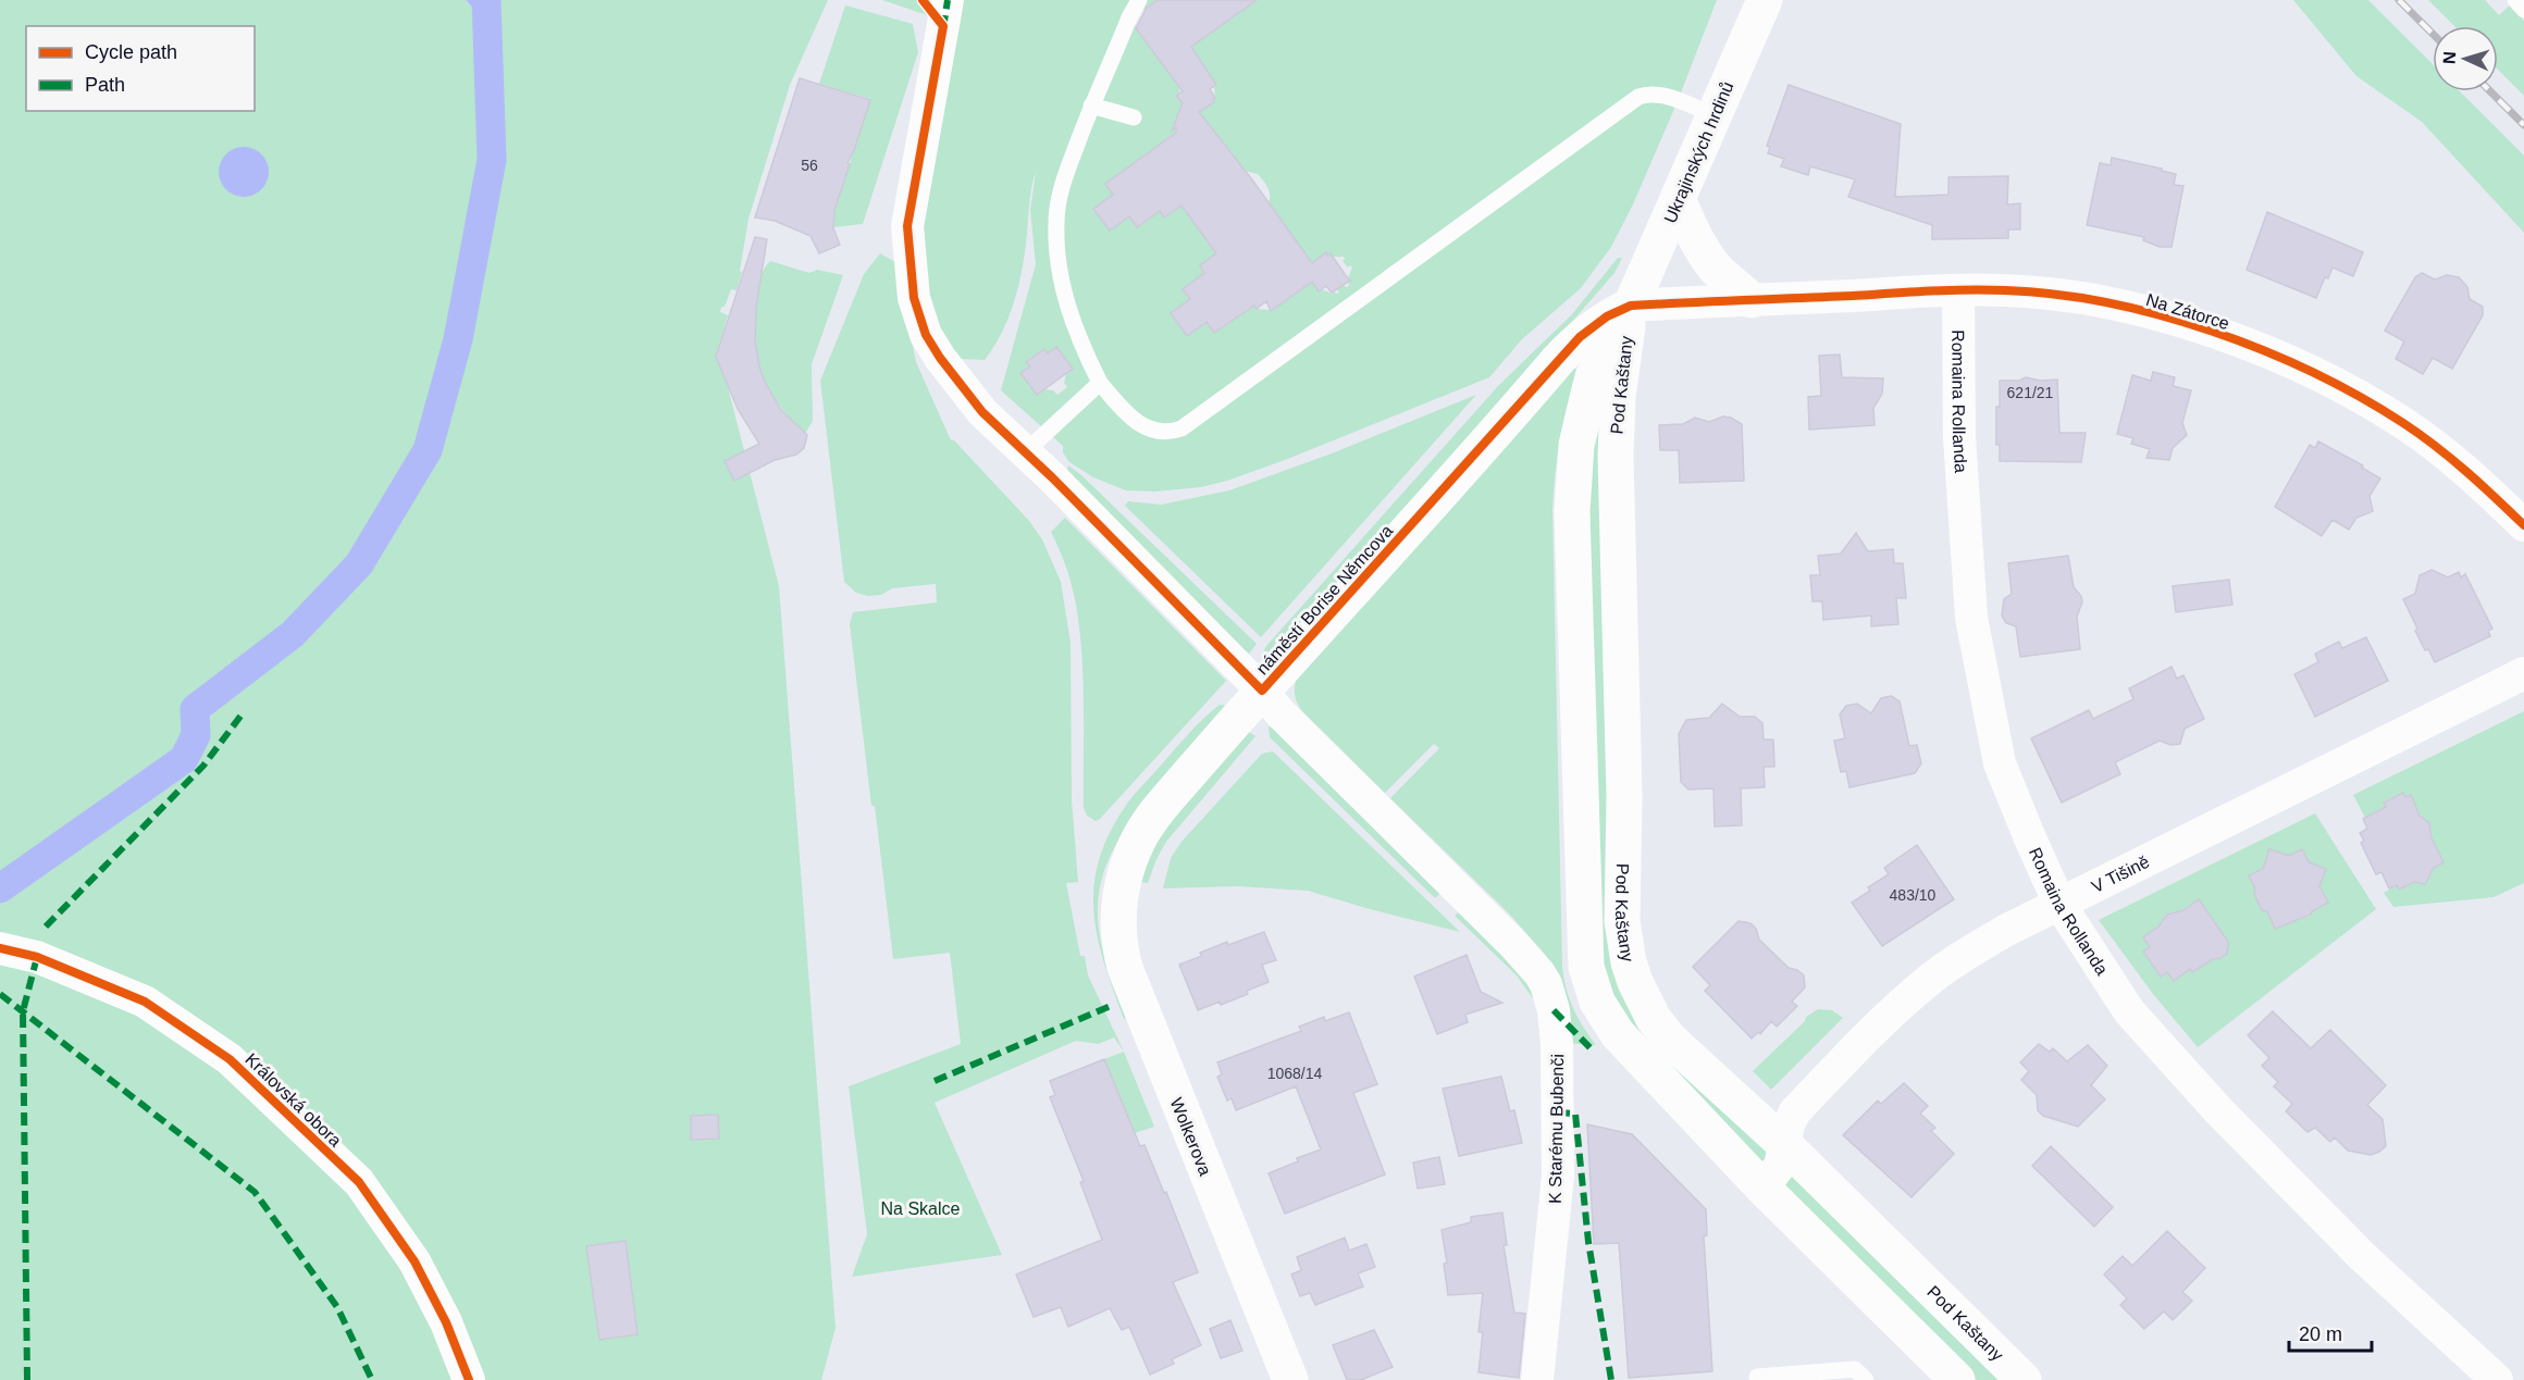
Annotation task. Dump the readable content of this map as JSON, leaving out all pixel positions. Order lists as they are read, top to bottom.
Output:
{
  "streets": {
    "main road": [
      "Ukrajinských hrdinů",
      "Pod Kaštany",
      "náměstí Borise Němcova",
      "Wolkerova"
    ],
    "street": [
      "Na Zátorce",
      "Romaina Rollanda",
      "V Tišině",
      "Královská obora",
      "K Starému Bubenči"
    ]
  },
  "crossings": [
    ["Ukrajinských hrdinů", "Na Zátorce"],
    ["Ukrajinských hrdinů", "Pod Kaštany"],
    ["Ukrajinských hrdinů", "náměstí Borise Němcova"],
    ["Na Zátorce", "Pod Kaštany"],
    ["Na Zátorce", "Romaina Rollanda"],
    ["Na Zátorce", "náměstí Borise Němcova"],
    ["Pod Kaštany", "náměstí Borise Němcova"],
    ["Pod Kaštany", "V Tišině"],
    ["Romaina Rollanda", "V Tišině"],
    ["náměstí Borise Němcova", "K Starému Bubenči"],
    ["náměstí Borise Němcova", "Wolkerova"]
  ],
  "parks": ["Na Skalce"],
  "house_numbers": [
    "56",
    "621/21",
    "483/10",
    "1068/14"
  ],
  "legend": ["Cycle path", "Path"],
  "scale_bar": "20 m",
  "north": "left"
}
